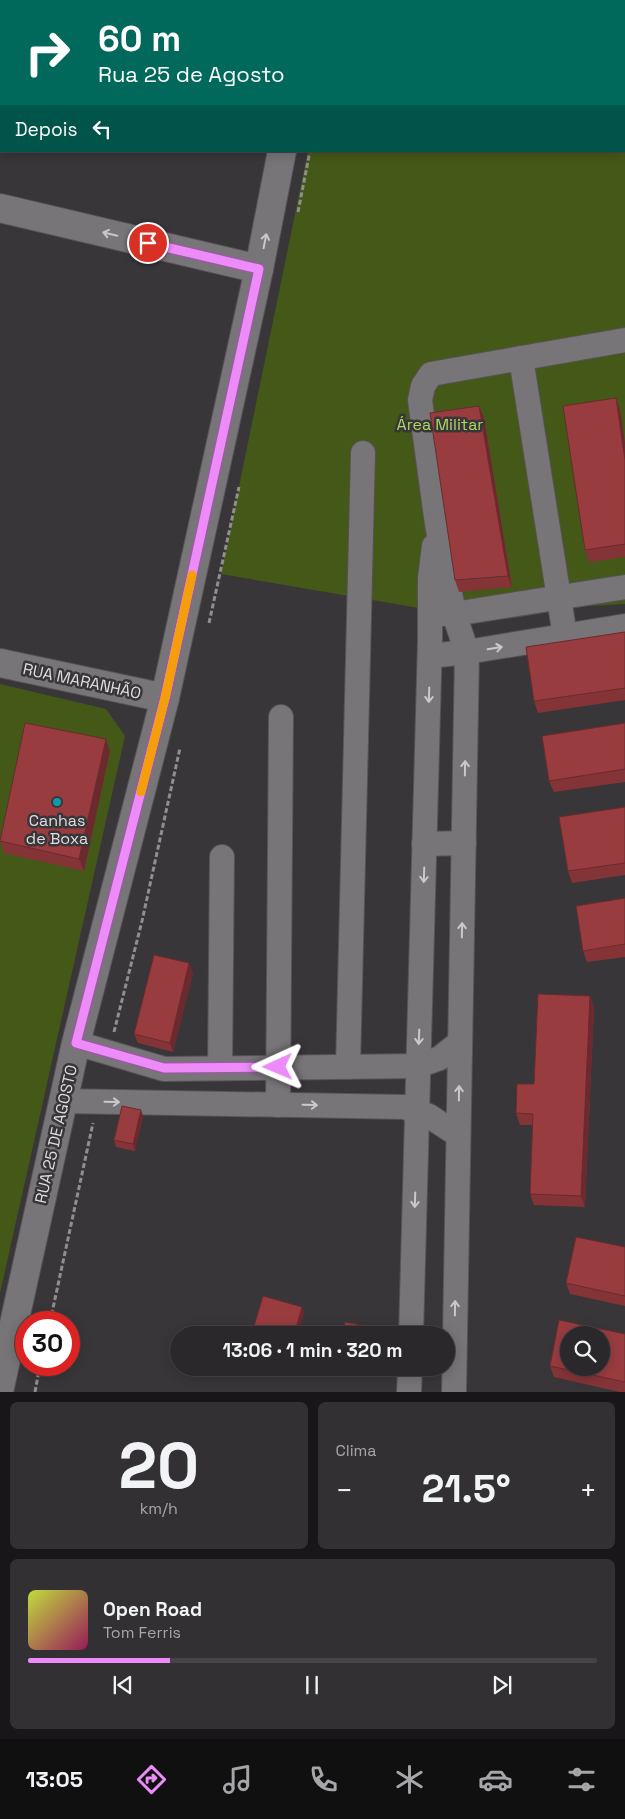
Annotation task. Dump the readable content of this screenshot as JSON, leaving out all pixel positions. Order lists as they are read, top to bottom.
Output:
{
  "streets": {
    "street": ["RUA MARANHÃO", "RUA 25 DE AGOSTO"]
  },
  "crossings": [
    ["RUA MARANHÃO", "RUA 25 DE AGOSTO"]
  ],
  "parks": ["Área Militar"],
  "places": ["Canhas de Boxa"],
  "page": {
    "turn": ["60 m", "Rua 25 de Agosto"],
    "then": "Depois",
    "limit": "30",
    "trip": "13:06 · 1 min · 320 m",
    "tile": [
      ["20", "km/h"],
      "Clima"
    ],
    "heat": ["−", "21.5°", "+"],
    "song": ["Open Road", "Tom Ferris"],
    "tabs": "13:05"
  }
}
